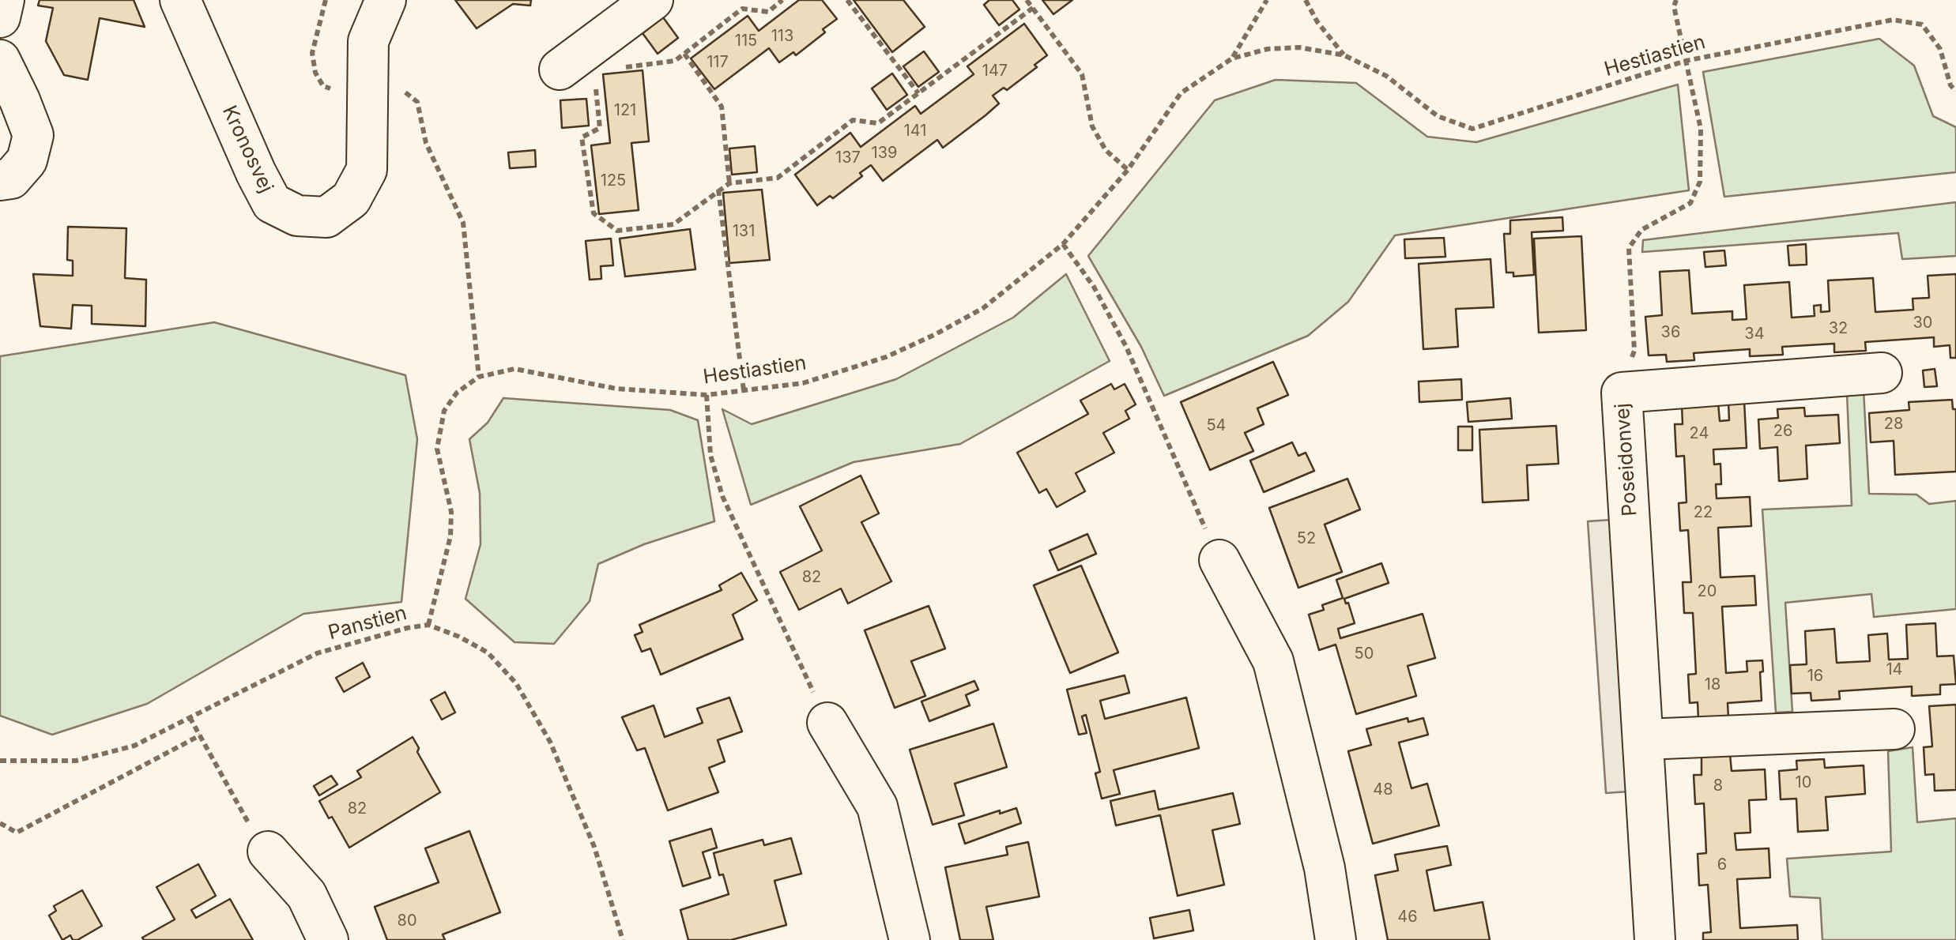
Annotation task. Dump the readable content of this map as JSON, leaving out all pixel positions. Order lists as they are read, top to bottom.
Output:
{
  "streets": {
    "street": ["Kronosvej", "Poseidonvej"],
    "path": ["Hestiastien", "Panstien"]
  },
  "house_numbers": [
    "113",
    "115",
    "117",
    "147",
    "121",
    "141",
    "139",
    "137",
    "125",
    "131",
    "30",
    "32",
    "36",
    "34",
    "28",
    "54",
    "26",
    "24",
    "22",
    "52",
    "82",
    "20",
    "50",
    "14",
    "16",
    "18",
    "10",
    "8",
    "48",
    "82",
    "6",
    "46",
    "80"
  ]
}
